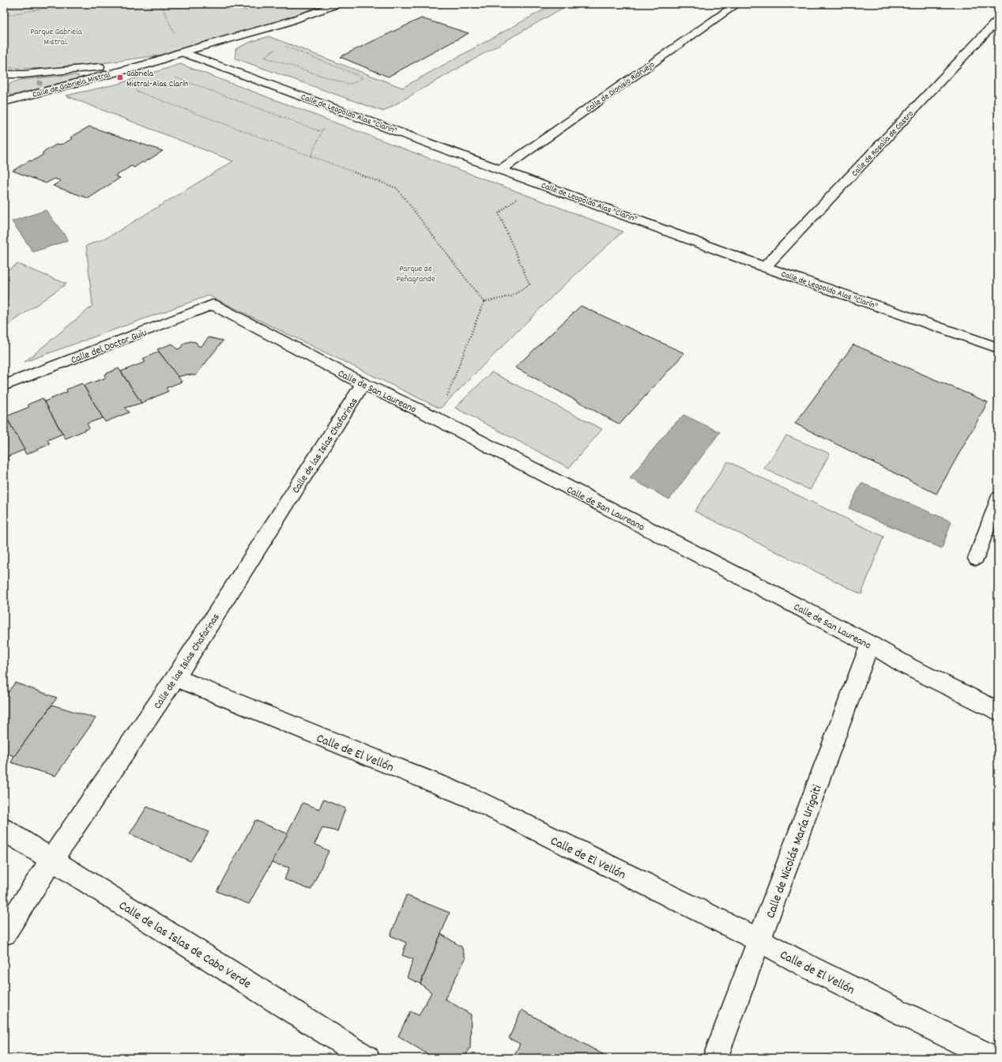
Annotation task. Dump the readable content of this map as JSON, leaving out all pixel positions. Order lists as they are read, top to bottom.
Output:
{
  "streets": {
    "street": [
      "Calle de Gabriela Mistral",
      "Calle de Dionisio Ridruejo",
      "Calle de Leopoldo Alas \"Clarín\"",
      "Calle de Rosalía de Castro",
      "Calle del Doctor Guiu",
      "Calle de San Laureano",
      "Calle de las Islas Chafarinas",
      "Calle de El Vellón",
      "Calle de Nicolás María Urigoiti",
      "Calle de las Islas de Cabo Verde"
    ]
  },
  "crossings": [
    ["Calle de Gabriela Mistral", "Calle de Leopoldo Alas \"Clarín\""],
    ["Calle de Dionisio Ridruejo", "Calle de Leopoldo Alas \"Clarín\""],
    ["Calle de Leopoldo Alas \"Clarín\"", "Calle de Rosalía de Castro"],
    ["Calle del Doctor Guiu", "Calle de San Laureano"],
    ["Calle de San Laureano", "Calle de las Islas Chafarinas"],
    ["Calle de San Laureano", "Calle de Nicolás María Urigoiti"],
    ["Calle de las Islas Chafarinas", "Calle de El Vellón"],
    ["Calle de las Islas Chafarinas", "Calle de las Islas de Cabo Verde"],
    ["Calle de El Vellón", "Calle de Nicolás María Urigoiti"]
  ],
  "parks": ["Parque Gabriela Mistral.", "Parque de Peñagrande"],
  "places": {
    "transit": ["Gabriela Mistral-Alas Clarín"]
  }
}
